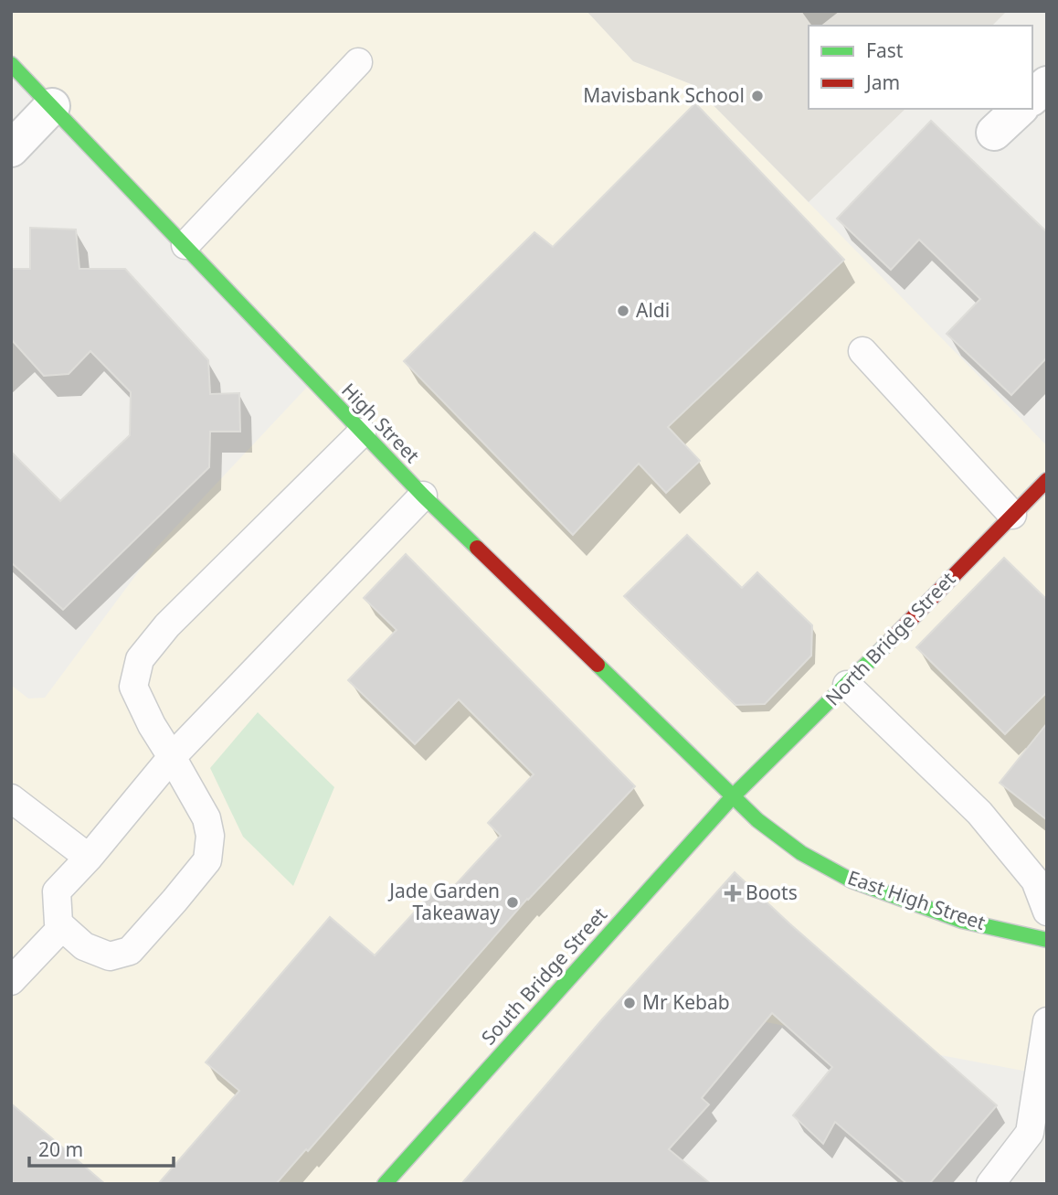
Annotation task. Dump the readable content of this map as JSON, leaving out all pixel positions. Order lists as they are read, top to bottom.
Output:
{
  "streets": {
    "main road": [
      "High Street",
      "North Bridge Street",
      "East High Street",
      "South Bridge Street"
    ]
  },
  "crossings": [
    ["High Street", "North Bridge Street"],
    ["High Street", "East High Street"],
    ["High Street", "South Bridge Street"],
    ["North Bridge Street", "East High Street"],
    ["North Bridge Street", "South Bridge Street"],
    ["East High Street", "South Bridge Street"]
  ],
  "places": {
    "other": [
      "Mavisbank School",
      "Aldi",
      "Jade Garden Takeaway",
      "Mr Kebab"
    ],
    "health": ["Boots"]
  },
  "legend": ["Fast", "Jam"],
  "scale_bar": "20 m"
}
